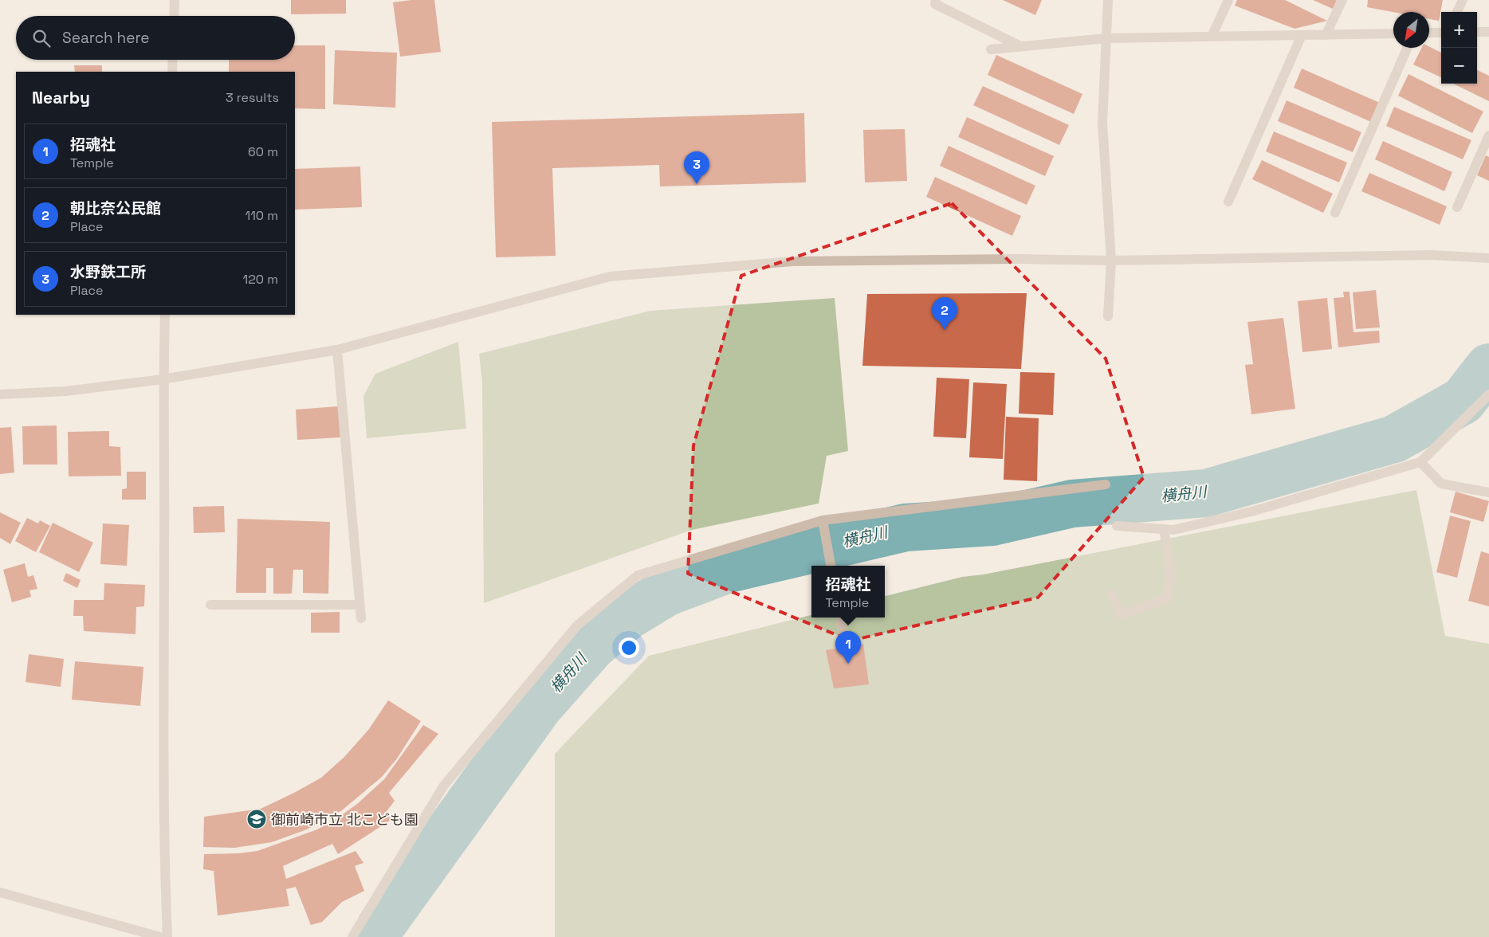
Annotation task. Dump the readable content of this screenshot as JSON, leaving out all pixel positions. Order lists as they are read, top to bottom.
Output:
{
  "water": ["横舟川"],
  "places": {
    "school or university": ["御前崎市立 北こども園"]
  },
  "north": "bottom left",
  "page": {
    "map_buttons": ["+", "−"],
    "search": "Search here",
    "heading": ["Nearby", "3 results"],
    "list": [
      {
        "mark": "1",
        "name": "招魂社",
        "note": "Temple",
        "value": "60 m"
      },
      {
        "mark": "2",
        "name": "朝比奈公民館",
        "note": "Place",
        "value": "110 m"
      },
      {
        "mark": "3",
        "name": "水野鉄工所",
        "note": "Place",
        "value": "120 m"
      }
    ],
    "pins": ["3", "2", "1"],
    "popup": ["招魂社", "Temple"]
  }
}
